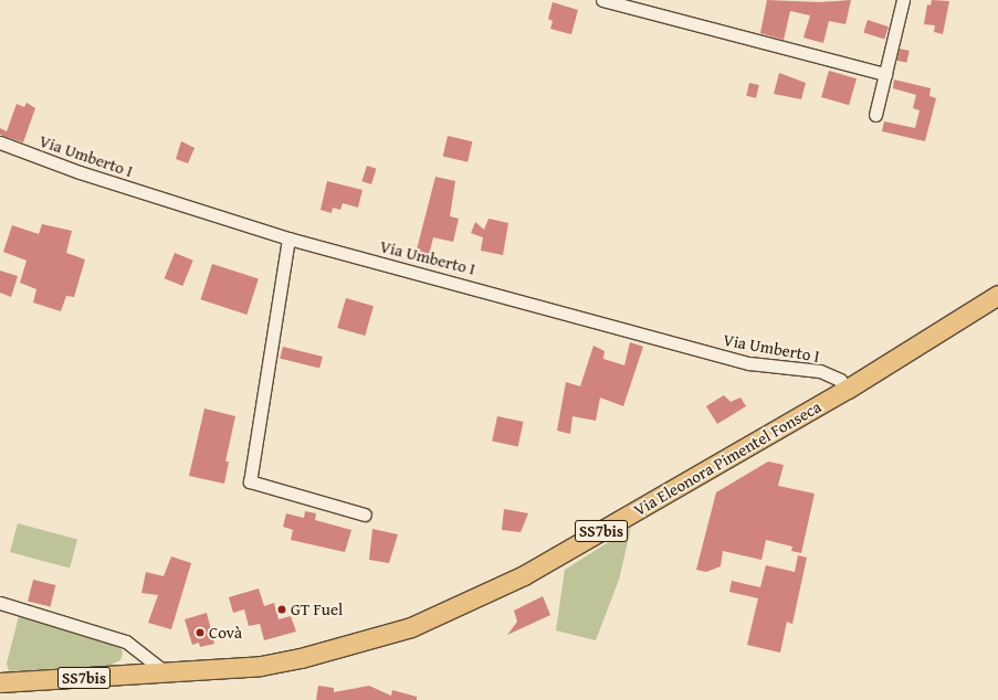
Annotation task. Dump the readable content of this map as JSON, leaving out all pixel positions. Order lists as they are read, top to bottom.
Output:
{
  "streets": {
    "main road": ["Via Eleonora Pimentel Fonseca", "SS7bis"],
    "street": ["Via Umberto I"]
  },
  "crossings": [
    ["Via Umberto I", "Via Eleonora Pimentel Fonseca"],
    ["Via Eleonora Pimentel Fonseca", "SS7bis"]
  ],
  "places": ["GT Fuel", "Covà"]
}
